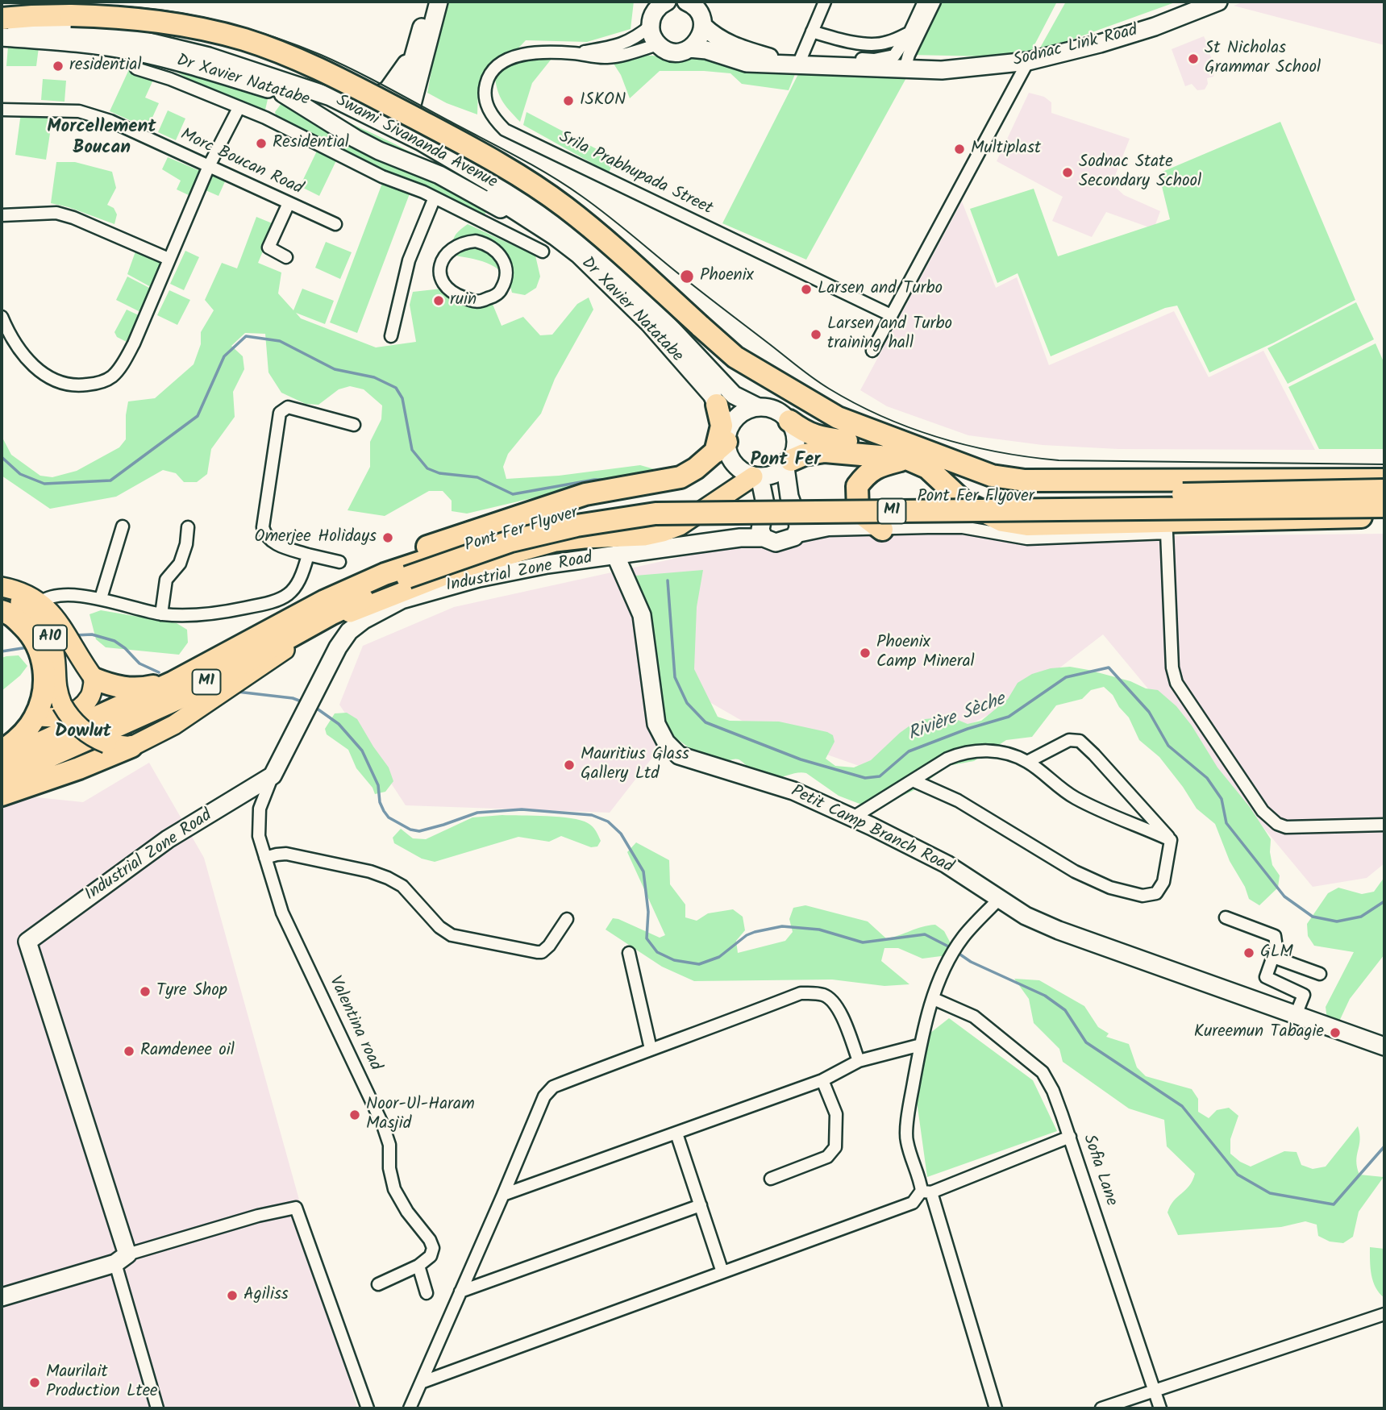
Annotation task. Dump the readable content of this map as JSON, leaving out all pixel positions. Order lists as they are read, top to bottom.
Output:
{
  "streets": {
    "highway": ["Pont Fer Flyover", "M1"],
    "main road": [
      "Sodnac Link Road",
      "Dr Xavier Natatabe",
      "Swami Sivananda Avenue",
      "Industrial Zone Road",
      "A10",
      "Petit Camp Branch Road"
    ],
    "street": [
      "Morc Boucan Road",
      "Srila Prabhupada Street",
      "Valentina road",
      "Sofia Lane"
    ]
  },
  "crossings": [
    ["Dr Xavier Natatabe", "Swami Sivananda Avenue"],
    ["Pont Fer Flyover", "M1"],
    ["Industrial Zone Road", "Petit Camp Branch Road"],
    ["Industrial Zone Road", "Valentina road"]
  ],
  "districts": ["Morcellement Boucan", "Pont Fer", "Dowlut"],
  "water": ["Rivière Sèche"],
  "places": [
    "St Nicholas Grammar School",
    "residential",
    "ISKON",
    "Residential",
    "Multiplast",
    "Sodnac State Secondary School",
    "Phoenix",
    "Larsen and Turbo",
    "ruin",
    "Larsen and Turbo training hall",
    "Omerjee Holidays",
    "Phoenix Camp Mineral",
    "Mauritius Glass Gallery Ltd",
    "GLM",
    "Tyre Shop",
    "Kureemun Tabagie",
    "Ramdenee oil",
    "Noor-Ul-Haram Masjid",
    "Agiliss",
    "Maurilait Production Ltee"
  ]
}
